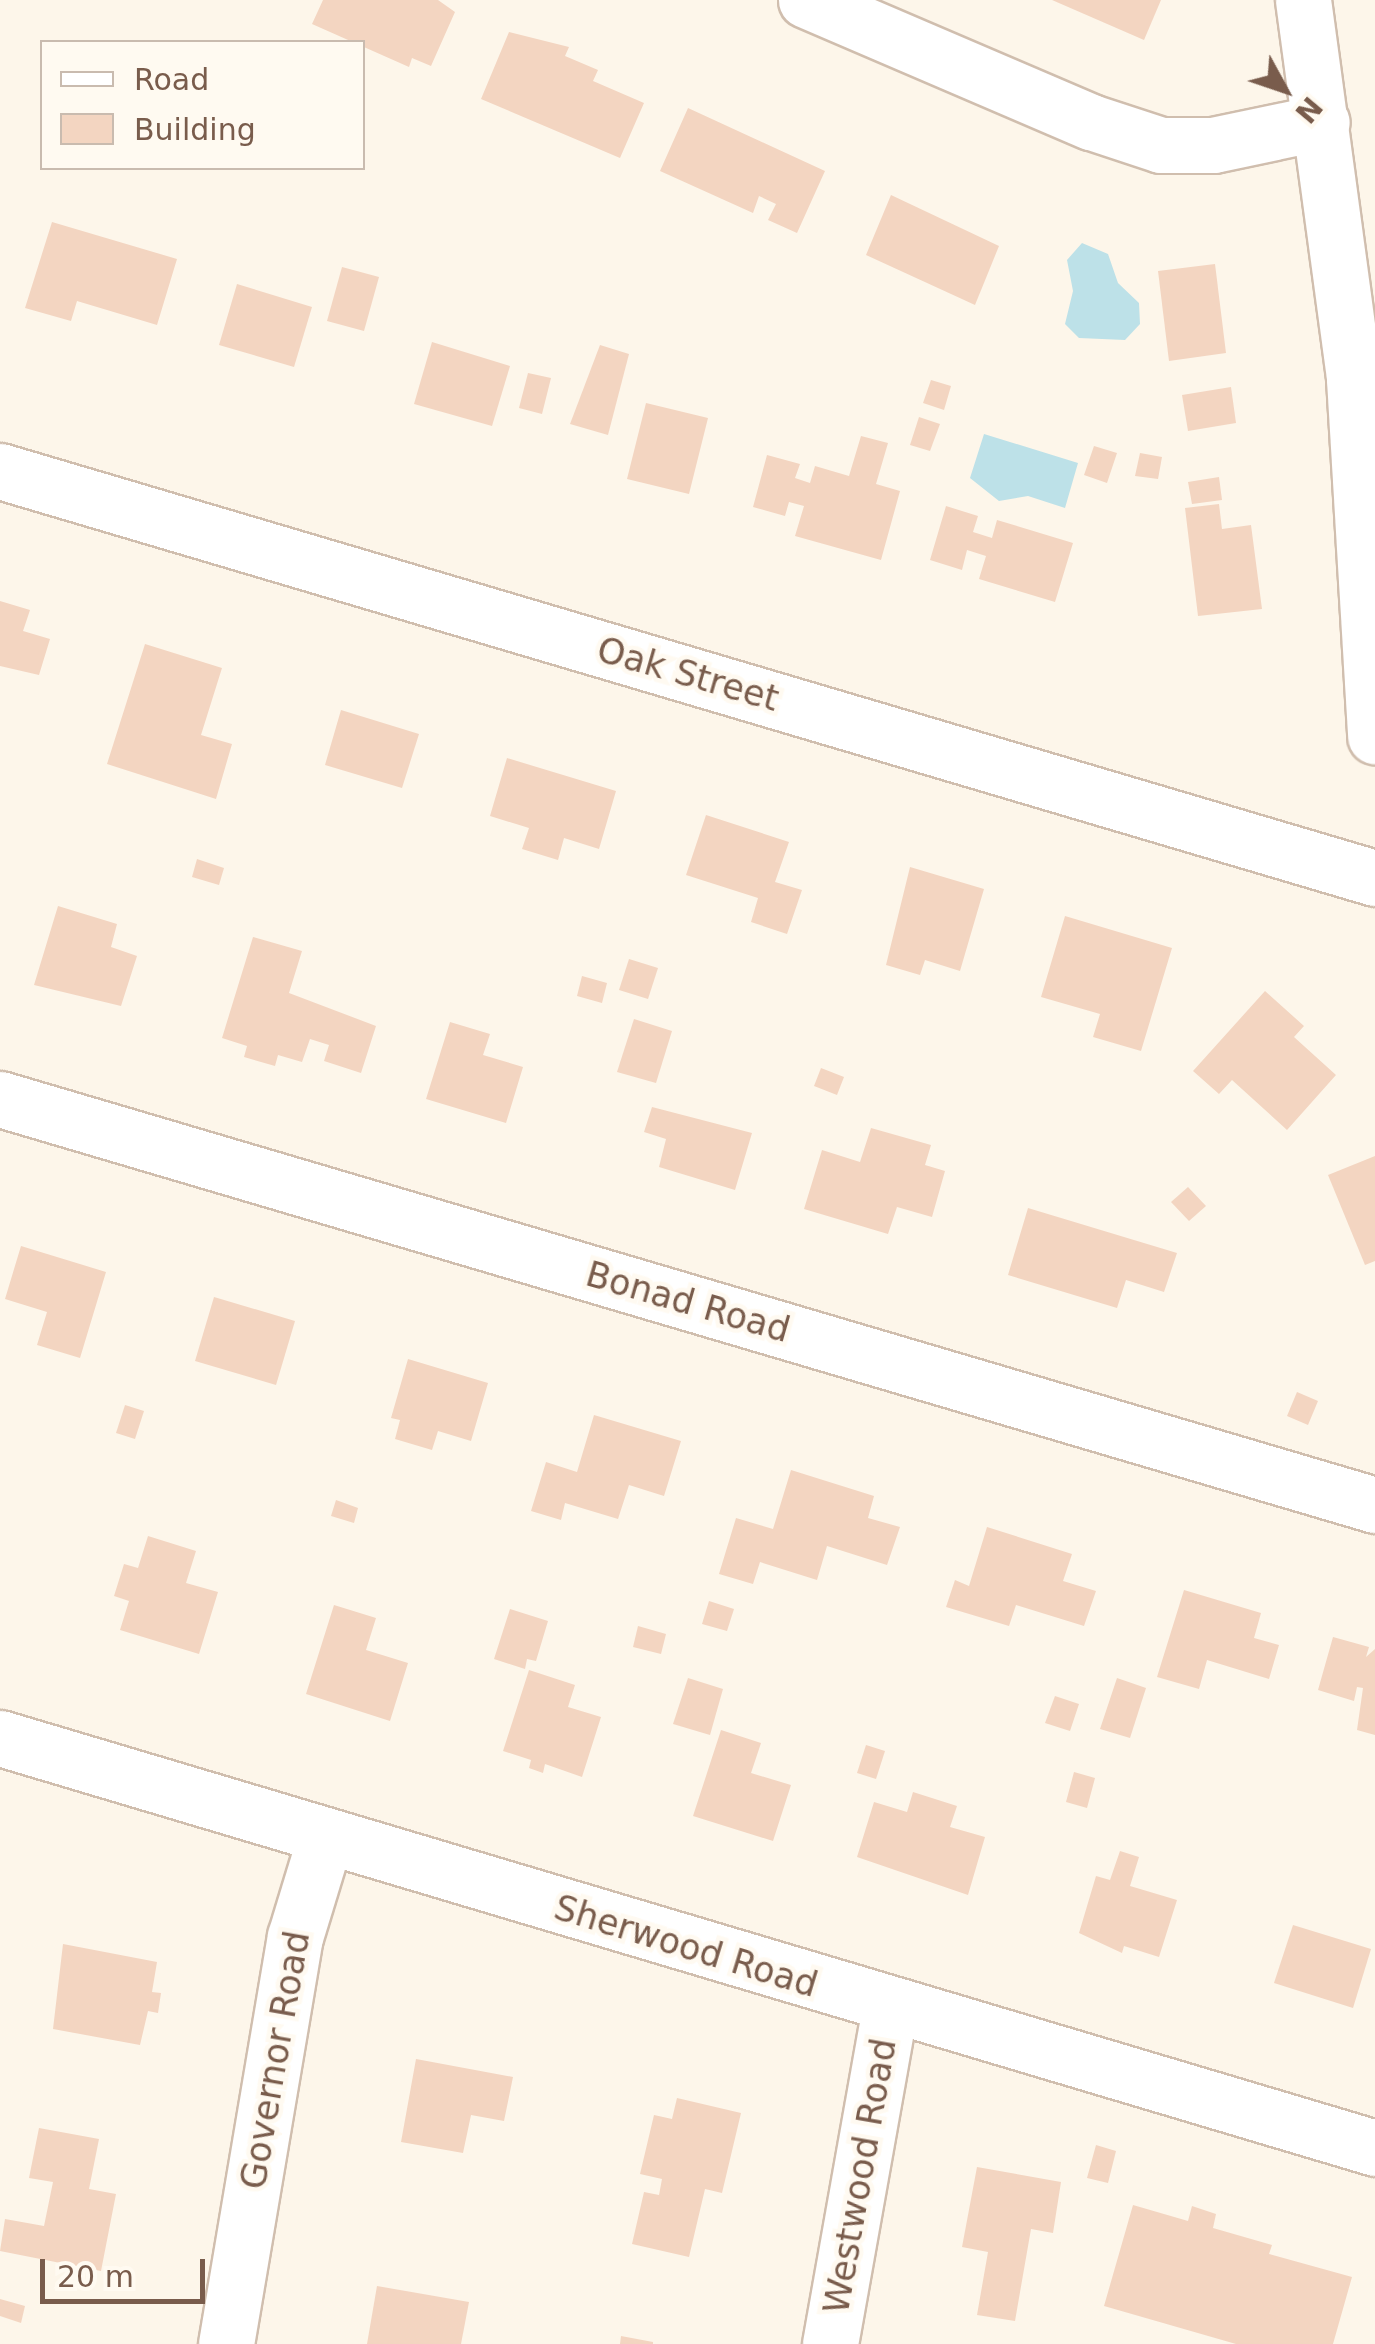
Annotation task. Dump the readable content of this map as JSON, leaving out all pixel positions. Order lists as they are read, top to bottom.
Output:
{
  "streets": {
    "street": [
      "Oak Street",
      "Bonad Road",
      "Sherwood Road",
      "Governor Road",
      "Westwood Road"
    ]
  },
  "crossings": [
    ["Sherwood Road", "Governor Road"],
    ["Sherwood Road", "Westwood Road"]
  ],
  "legend": ["Road", "Building"],
  "scale_bar": "20 m",
  "north": "bottom right"
}
